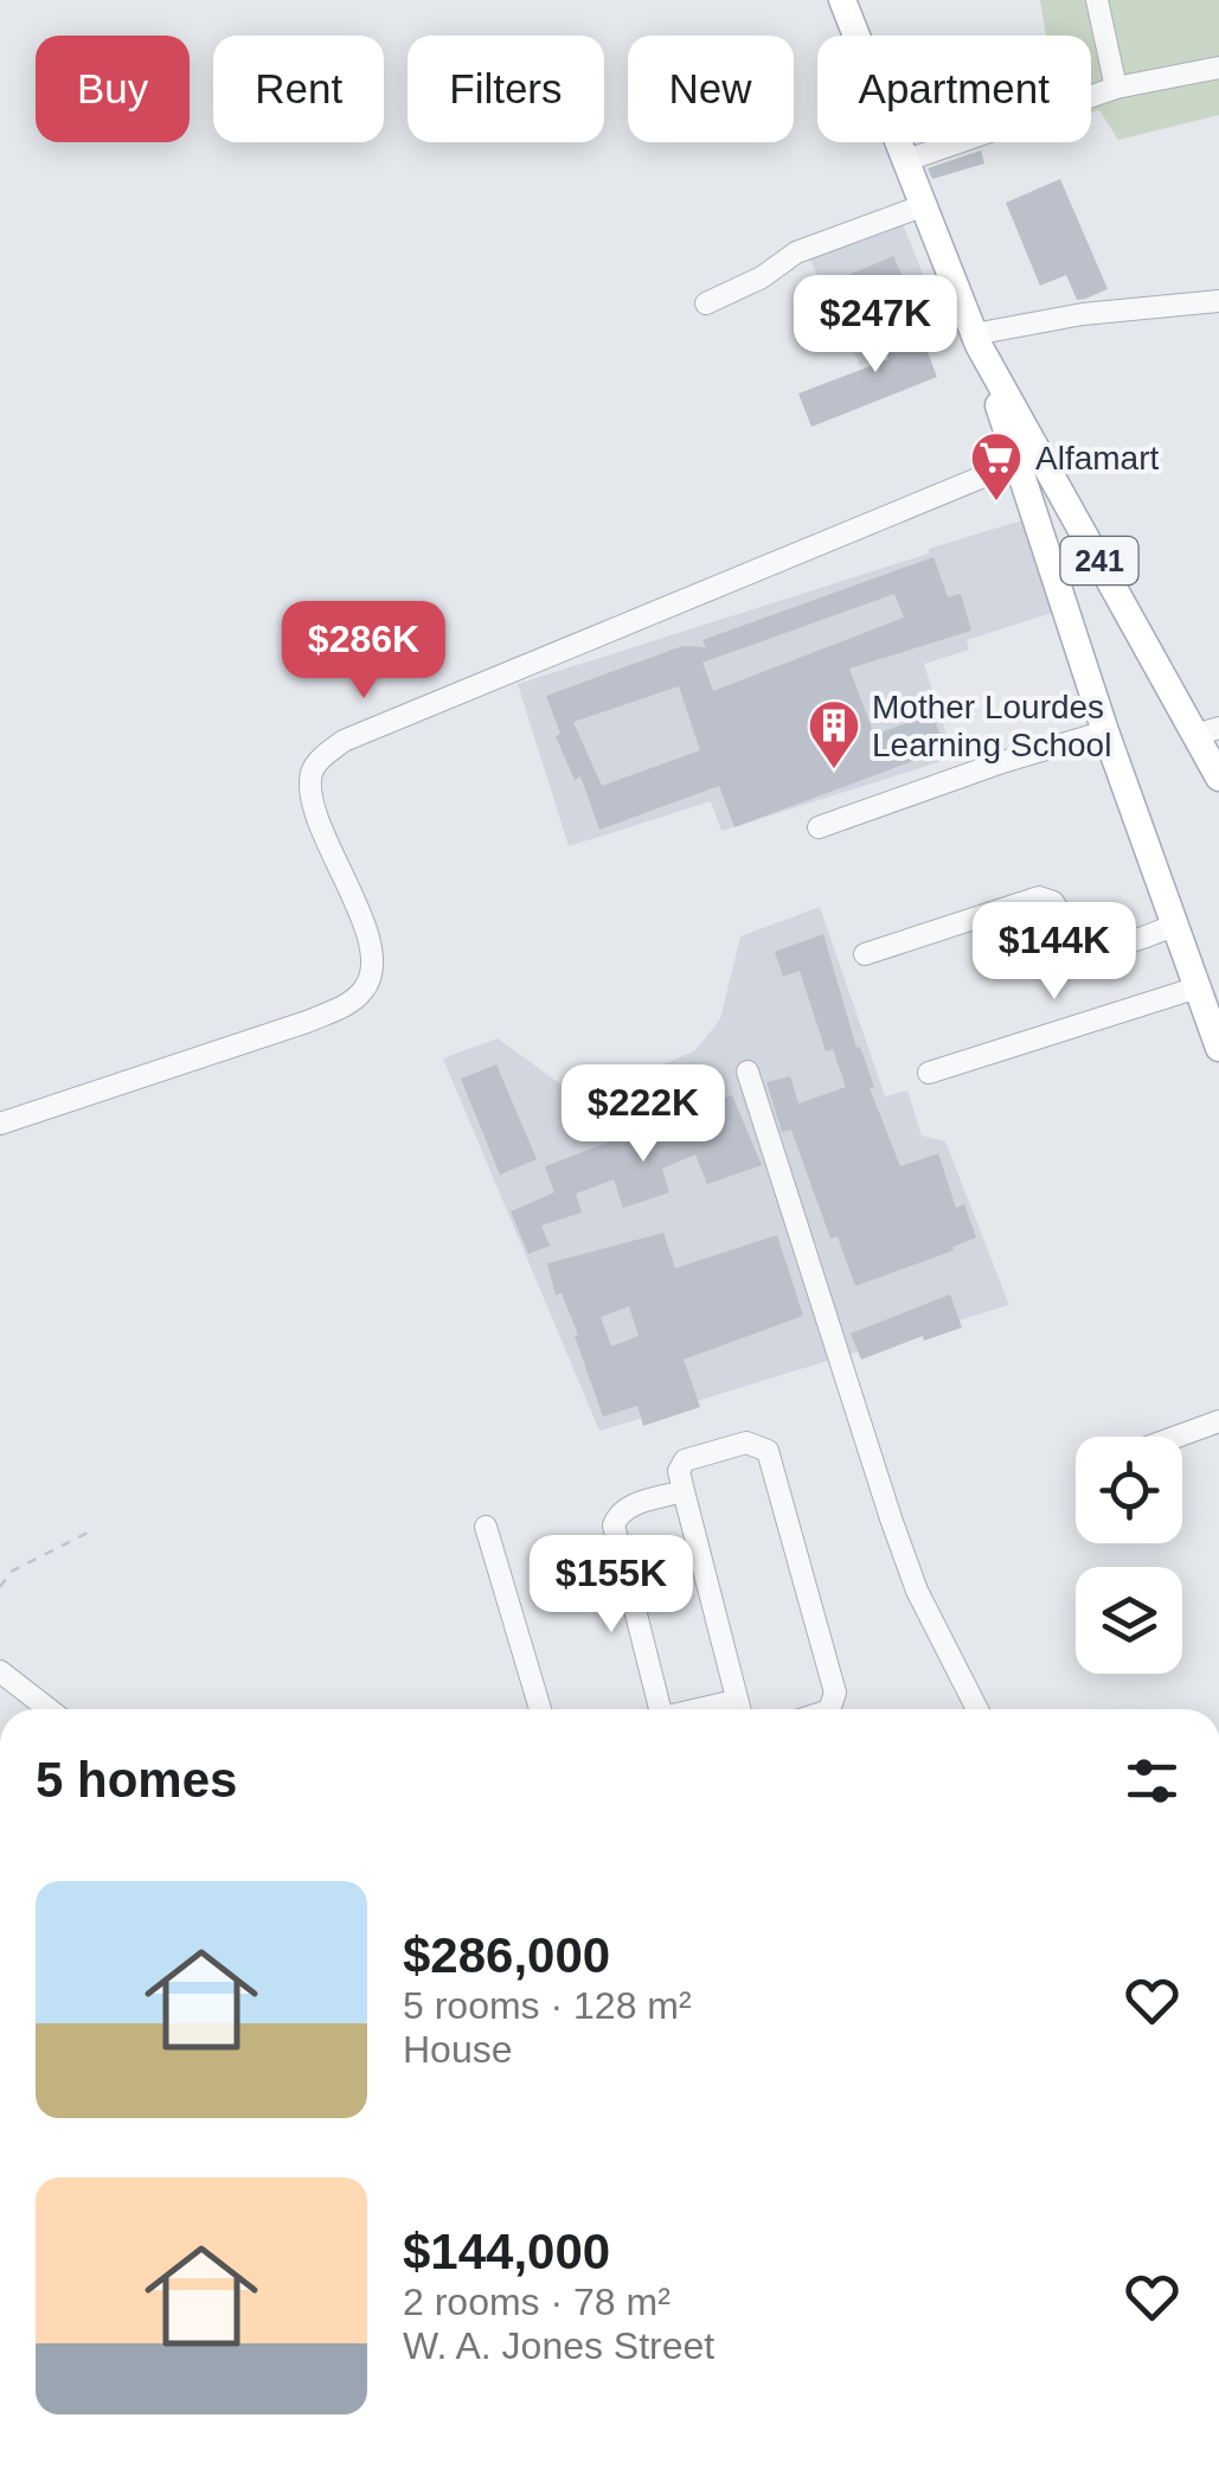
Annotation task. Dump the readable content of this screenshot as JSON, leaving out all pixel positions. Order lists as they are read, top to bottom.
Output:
{
  "streets": {
    "main road": ["241"]
  },
  "places": {
    "supermarket": ["Alfamart"],
    "building": ["Mother Lourdes Learning School"]
  },
  "page": {
    "chip": [
      "Buy",
      "Rent",
      "Filters",
      "New",
      "Apartment"
    ],
    "price": [
      "$247K",
      "$286K",
      "$144K",
      "$222K",
      "$155K"
    ],
    "heading": "5 homes",
    "list": [
      {
        "name": "$286,000",
        "note": "5 rooms · 128 m² · House"
      },
      {
        "name": "$144,000",
        "note": "2 rooms · 78 m² · W. A. Jones Street"
      }
    ]
  }
}
